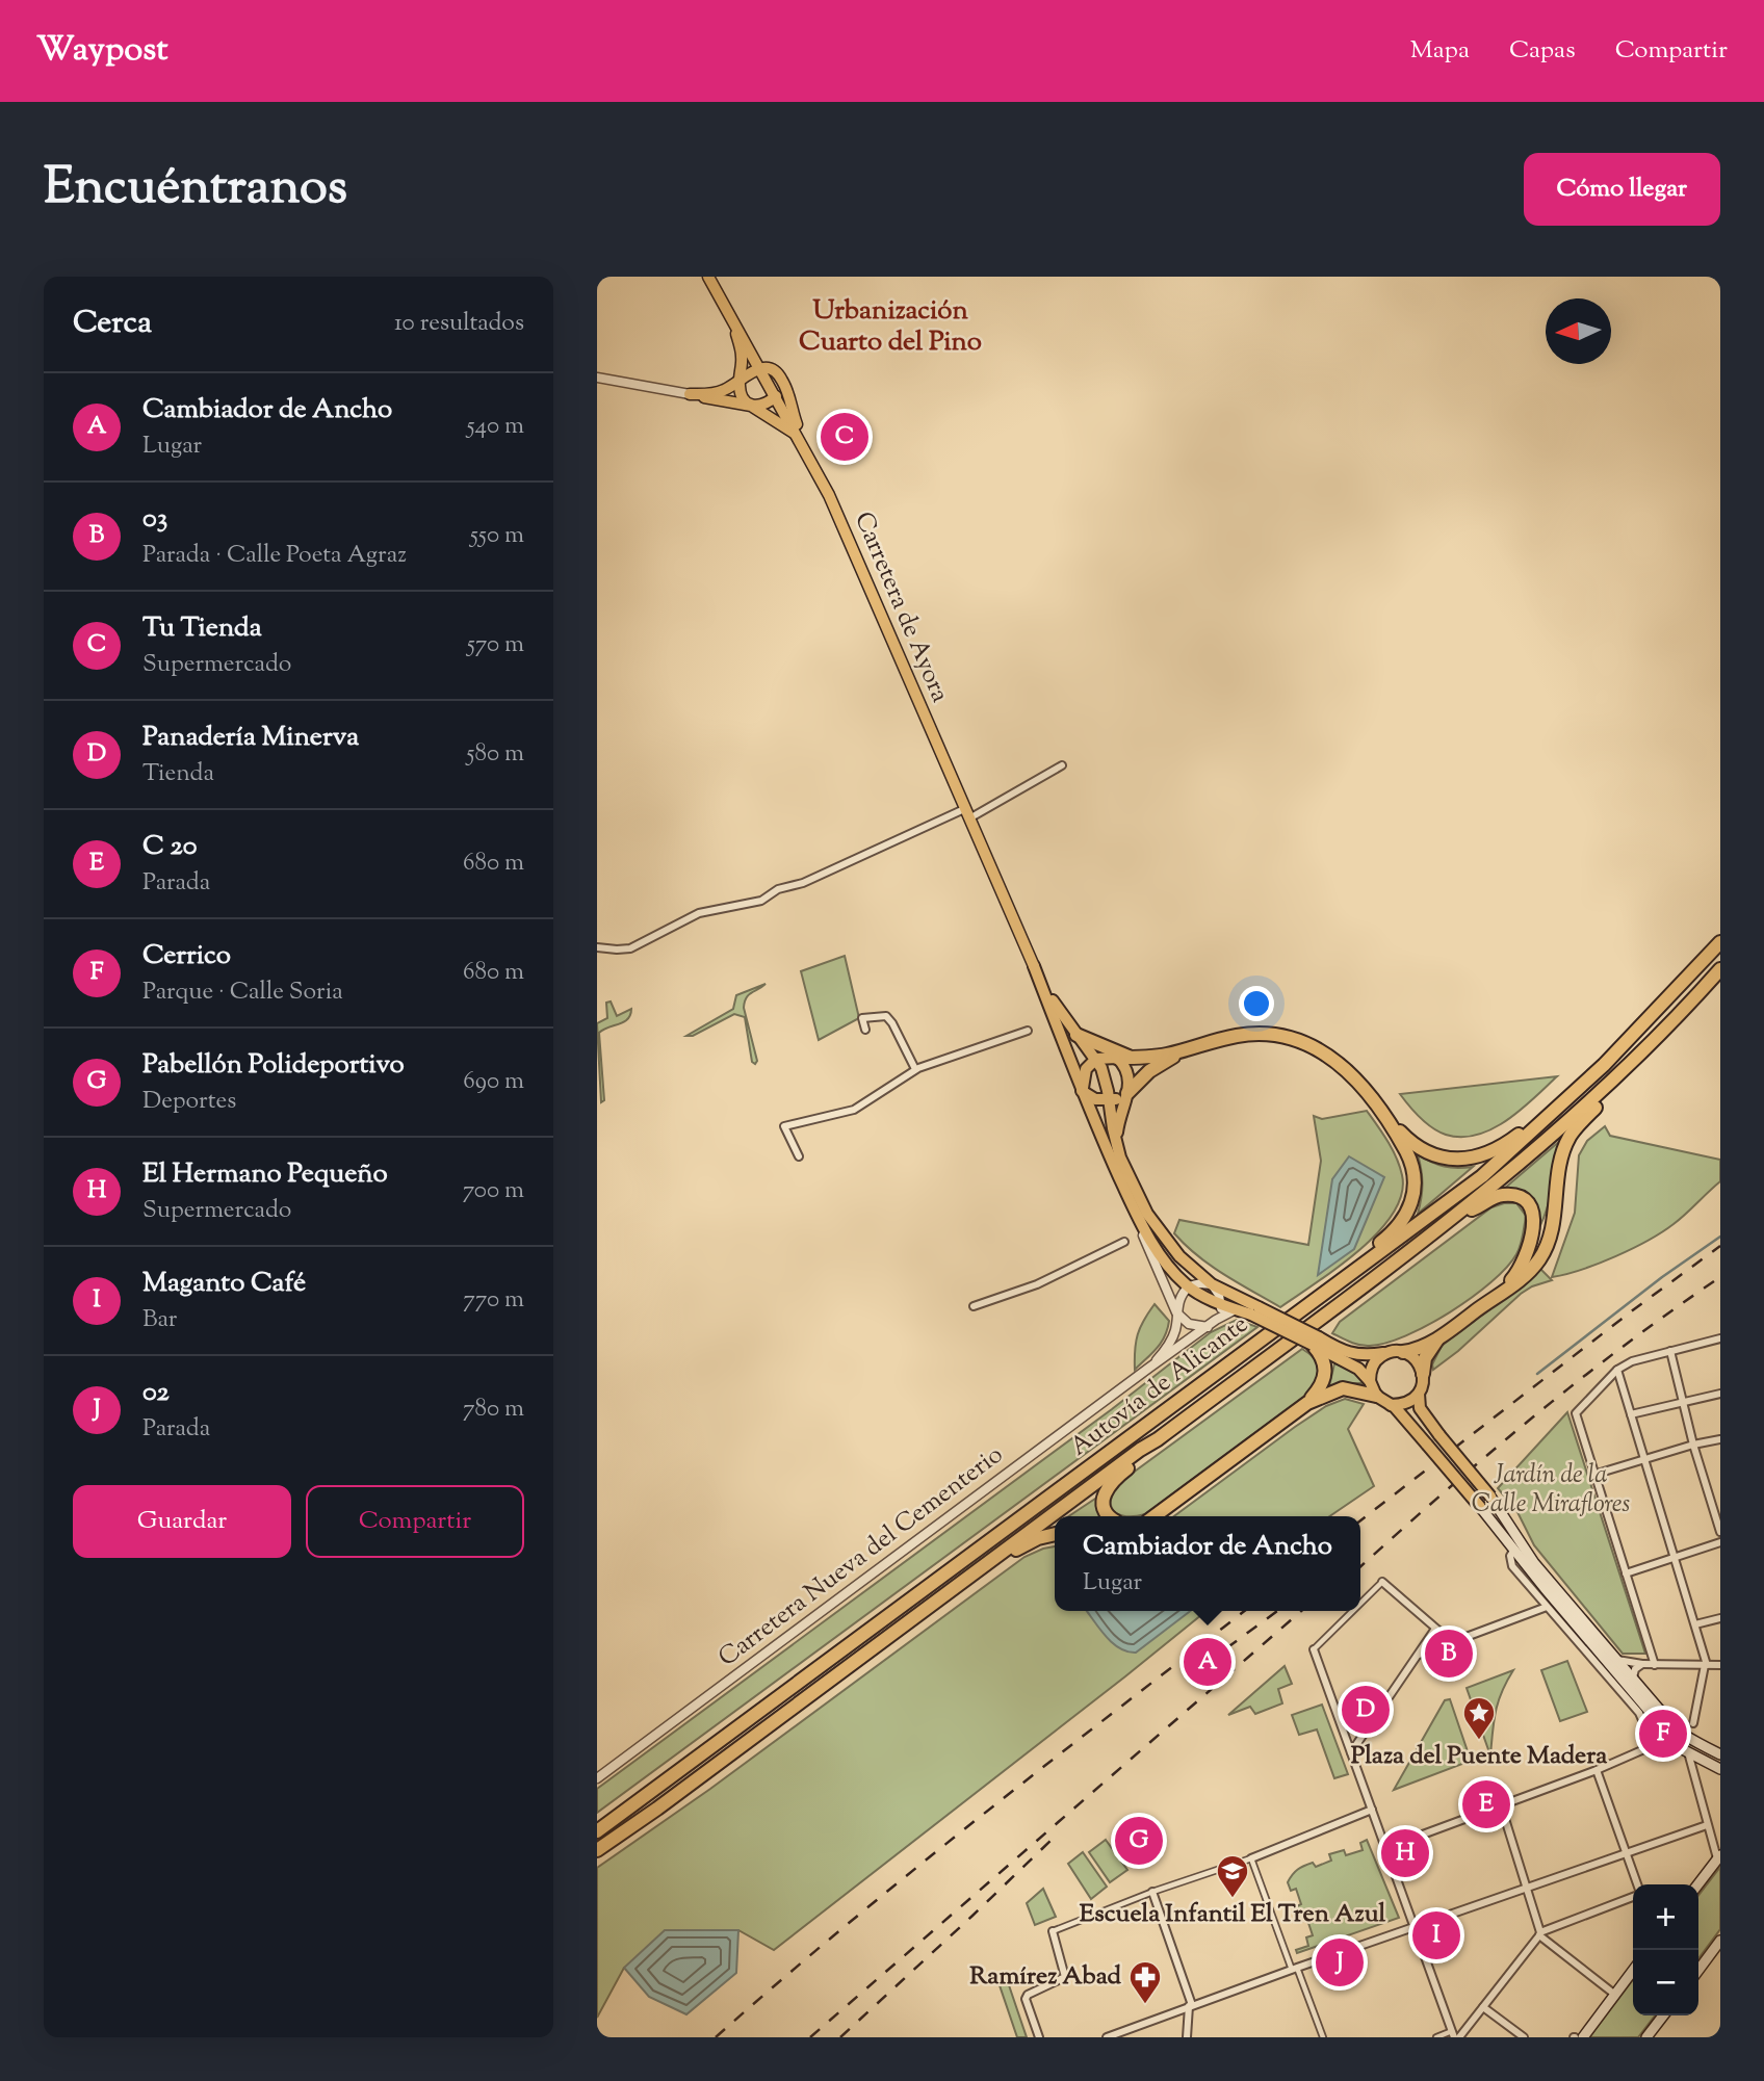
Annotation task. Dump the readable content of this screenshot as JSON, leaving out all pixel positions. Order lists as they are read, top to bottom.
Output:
{
  "streets": {
    "highway": ["Autovía de Alicante"],
    "main road": ["Carretera de Ayora"],
    "street": ["Carretera Nueva del Cementerio"]
  },
  "districts": ["Urbanización Cuarto del Pino"],
  "parks": ["Jardín de la Calle Miraflores"],
  "places": {
    "place": ["Plaza del Puente Madera"],
    "school or university": ["Escuela Infantil El Tren Azul"],
    "pharmacy": ["Ramírez Abad"]
  },
  "north": "left",
  "page": {
    "header": "Waypost",
    "nav": ["Mapa", "Capas", "Compartir"],
    "title": "Encuéntranos",
    "buttons": [
      "Cómo llegar",
      ["Guardar", "Compartir"]
    ],
    "heading": ["Cerca", "10 resultados"],
    "list": [
      {
        "mark": "A",
        "name": "Cambiador de Ancho",
        "note": "Lugar",
        "value": "540 m"
      },
      {
        "mark": "B",
        "name": "03",
        "note": "Parada · Calle Poeta Agraz",
        "value": "550 m"
      },
      {
        "mark": "C",
        "name": "Tu Tienda",
        "note": "Supermercado",
        "value": "570 m"
      },
      {
        "mark": "D",
        "name": "Panadería Minerva",
        "note": "Tienda",
        "value": "580 m"
      },
      {
        "mark": "E",
        "name": "C 20",
        "note": "Parada",
        "value": "680 m"
      },
      {
        "mark": "F",
        "name": "Cerrico",
        "note": "Parque · Calle Soria",
        "value": "680 m"
      },
      {
        "mark": "G",
        "name": "Pabellón Polideportivo",
        "note": "Deportes",
        "value": "690 m"
      },
      {
        "mark": "H",
        "name": "El Hermano Pequeño",
        "note": "Supermercado",
        "value": "700 m"
      },
      {
        "mark": "I",
        "name": "Maganto Café",
        "note": "Bar",
        "value": "770 m"
      },
      {
        "mark": "J",
        "name": "02",
        "note": "Parada",
        "value": "780 m"
      }
    ],
    "pins": [
      "C",
      "B",
      "A",
      "D",
      "F",
      "E",
      "G",
      "H",
      "I",
      "J"
    ],
    "popup": ["Cambiador de Ancho", "Lugar"],
    "map_buttons": ["+", "−"]
  }
}
